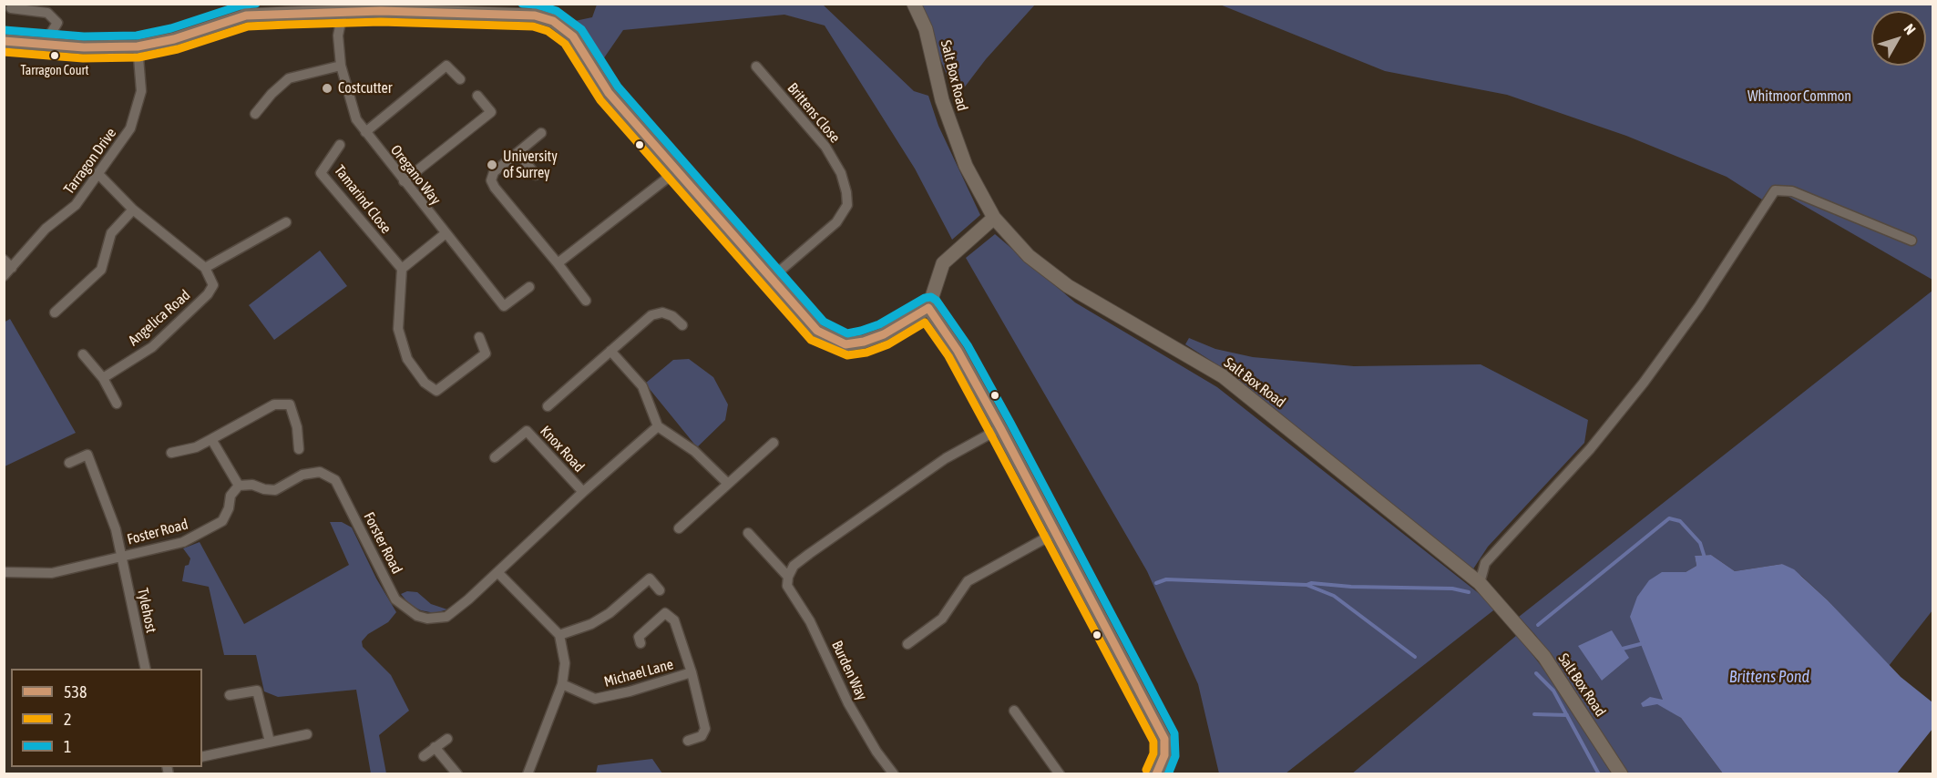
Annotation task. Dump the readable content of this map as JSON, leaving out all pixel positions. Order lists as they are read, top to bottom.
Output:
{
  "streets": {
    "street": [
      "Salt Box Road",
      "Brittens Close",
      "Tarragon Drive",
      "Oregano Way",
      "Tamarind Close",
      "Angelica Road",
      "Knox Road",
      "Foster Road",
      "Forster Road",
      "Tylehost",
      "Burden Way",
      "Michael Lane"
    ]
  },
  "crossings": [
    ["Knox Road", "Forster Road"],
    ["Foster Road", "Forster Road"],
    ["Foster Road", "Tylehost"]
  ],
  "water": ["Brittens Pond"],
  "parks": ["Whitmoor Common"],
  "places": ["Tarragon Court", "Costcutter", "University of Surrey"],
  "lines": ["transit line 1", "transit line 538", "transit line 2"],
  "legend": ["538", "2", "1"],
  "north": "top right"
}
